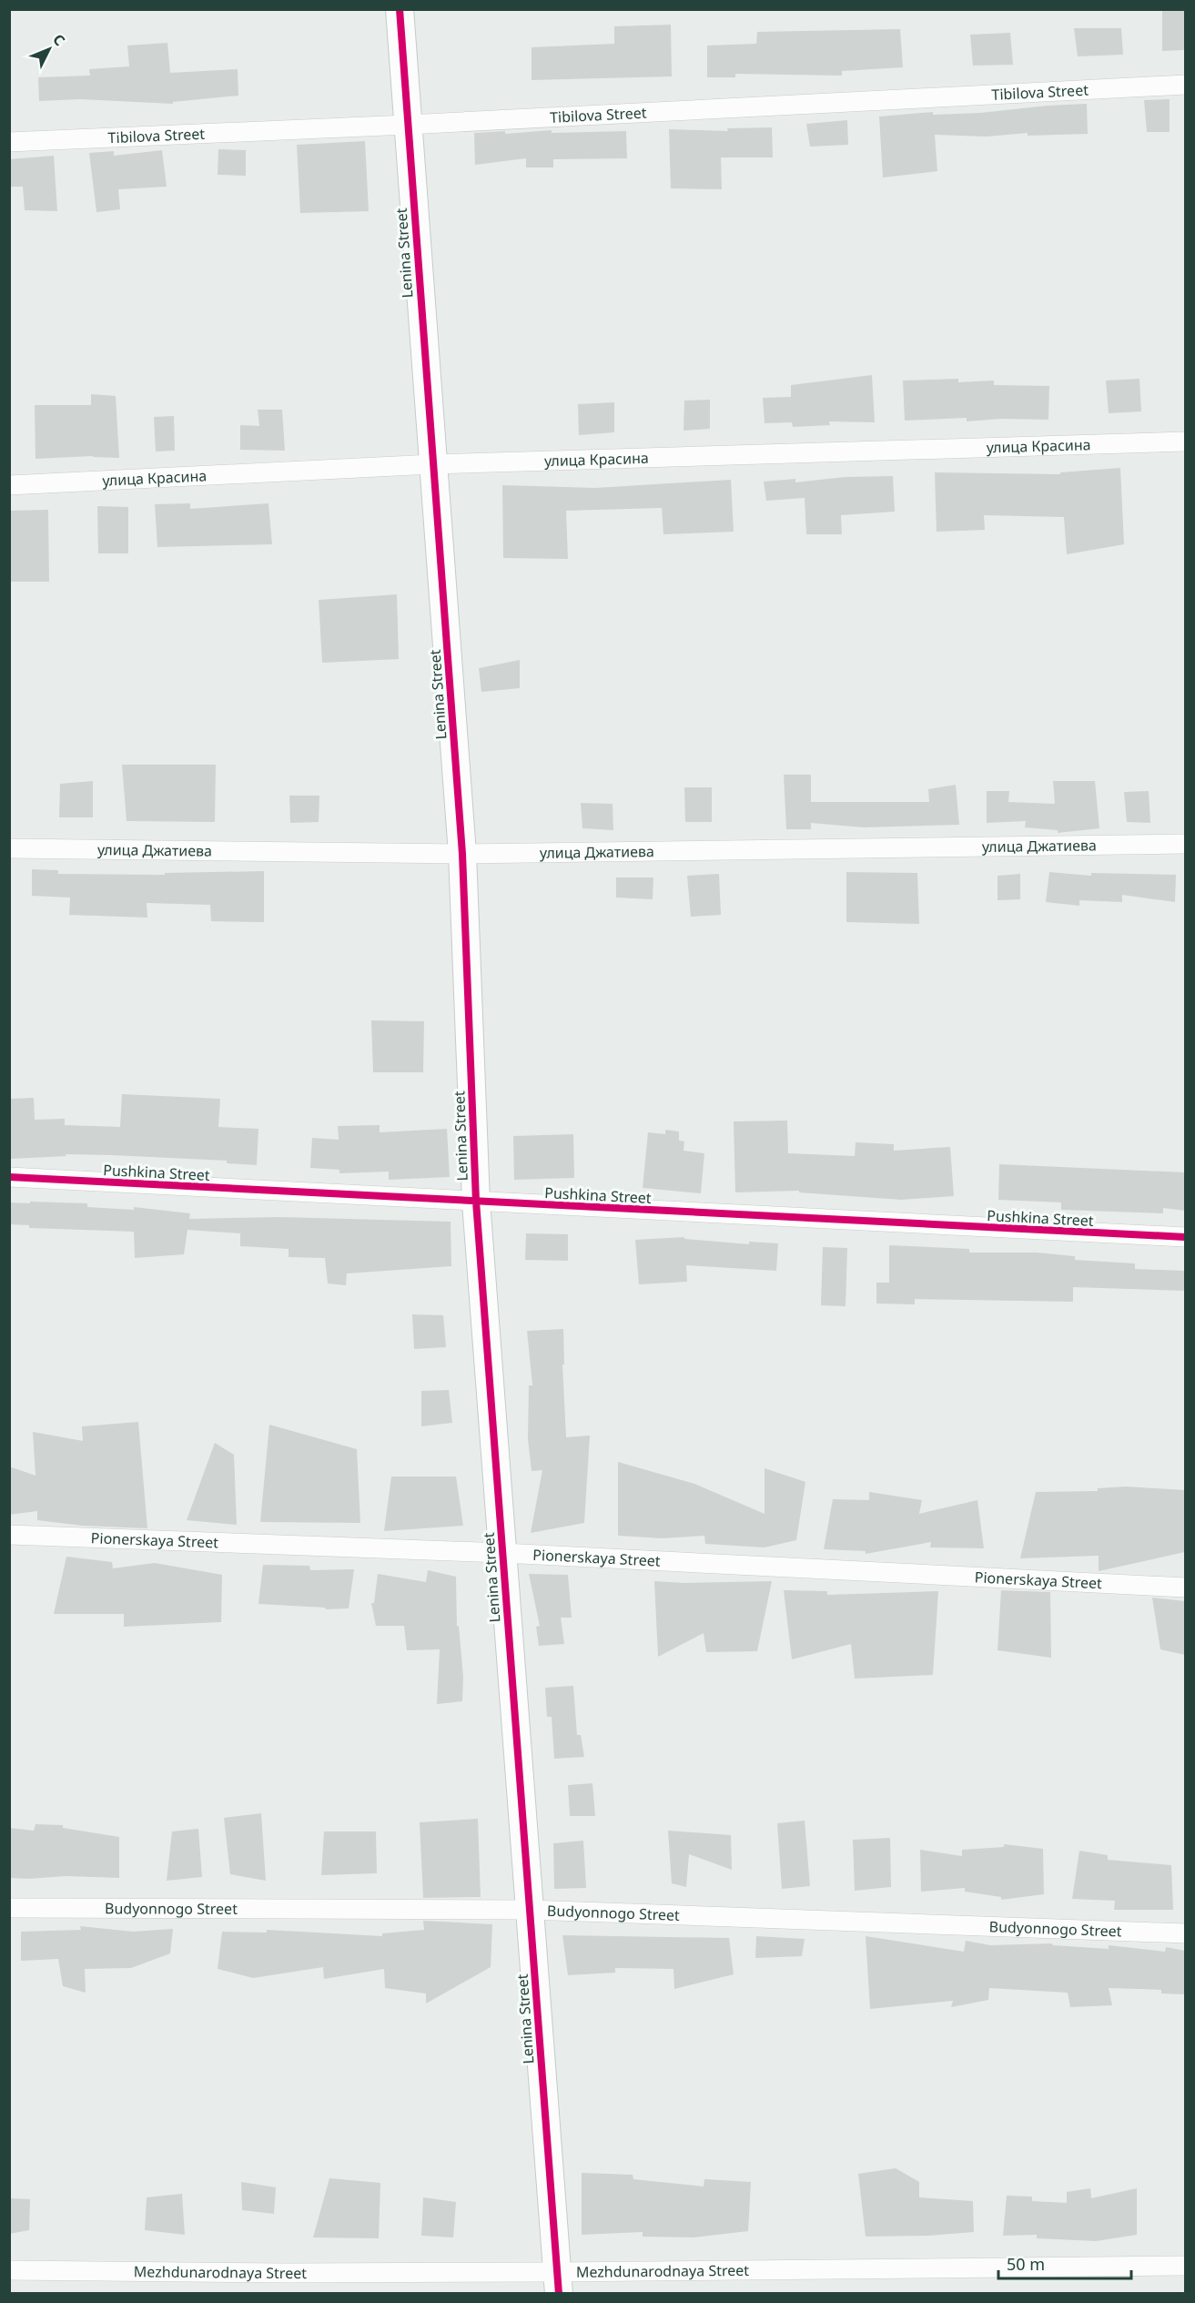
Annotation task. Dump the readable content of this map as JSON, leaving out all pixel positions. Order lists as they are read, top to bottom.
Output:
{
  "streets": {
    "street": [
      "Tibilova Street",
      "Lenina Street",
      "улица Красина",
      "улица Джатиева",
      "Pushkina Street",
      "Pionerskaya Street",
      "Budyonnogo Street",
      "Mezhdunarodnaya Street"
    ]
  },
  "crossings": [
    ["Tibilova Street", "Lenina Street"],
    ["Lenina Street", "улица Красина"],
    ["Lenina Street", "улица Джатиева"],
    ["Lenina Street", "Pushkina Street"],
    ["Lenina Street", "Pionerskaya Street"],
    ["Lenina Street", "Budyonnogo Street"],
    ["Lenina Street", "Mezhdunarodnaya Street"]
  ],
  "scale_bar": "50 m",
  "north": "top right"
}
